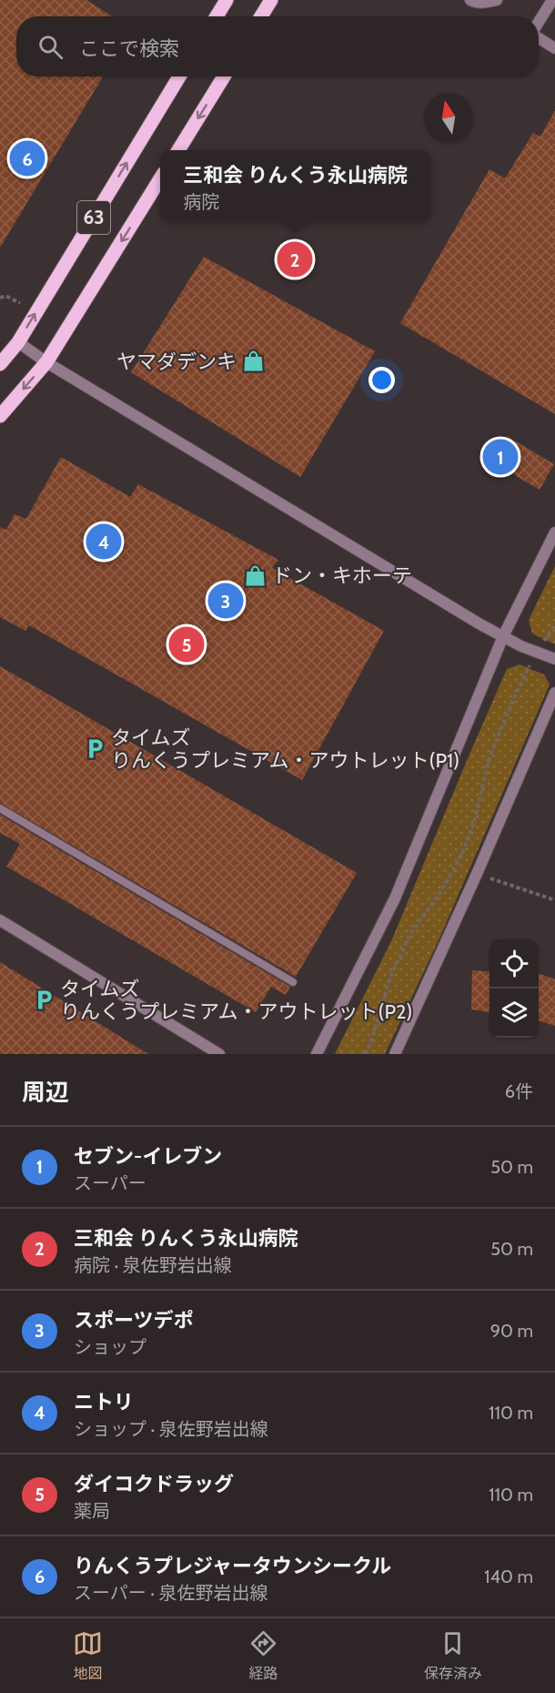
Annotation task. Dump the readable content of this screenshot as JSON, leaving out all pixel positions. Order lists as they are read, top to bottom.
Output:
{
  "streets": {
    "main road": ["63"]
  },
  "places": {
    "shop": ["ヤマダデンキ", "ドン・キホーテ"],
    "parking": ["タイムズ りんくうプレミアム・アウトレット(P1)", "タイムズ りんくうプレミアム・アウトレット(P2)"]
  },
  "north": "top",
  "page": {
    "search": "ここで検索",
    "pins": [
      "6",
      "2",
      "1",
      "4",
      "3",
      "5"
    ],
    "popup": ["三和会 りんくう永山病院", "病院"],
    "heading": ["周辺", "6件"],
    "list": [
      {
        "mark": "1",
        "name": "セブン-イレブン",
        "note": "スーパー",
        "value": "50 m"
      },
      {
        "mark": "2",
        "name": "三和会 りんくう永山病院",
        "note": "病院 · 泉佐野岩出線",
        "value": "50 m"
      },
      {
        "mark": "3",
        "name": "スポーツデポ",
        "note": "ショップ",
        "value": "90 m"
      },
      {
        "mark": "4",
        "name": "ニトリ",
        "note": "ショップ · 泉佐野岩出線",
        "value": "110 m"
      },
      {
        "mark": "5",
        "name": "ダイコクドラッグ",
        "note": "薬局",
        "value": "110 m"
      },
      {
        "mark": "6",
        "name": "りんくうプレジャータウンシークル",
        "note": "スーパー · 泉佐野岩出線",
        "value": "140 m"
      }
    ],
    "nav": ["地図", "経路", "保存済み"]
  }
}
